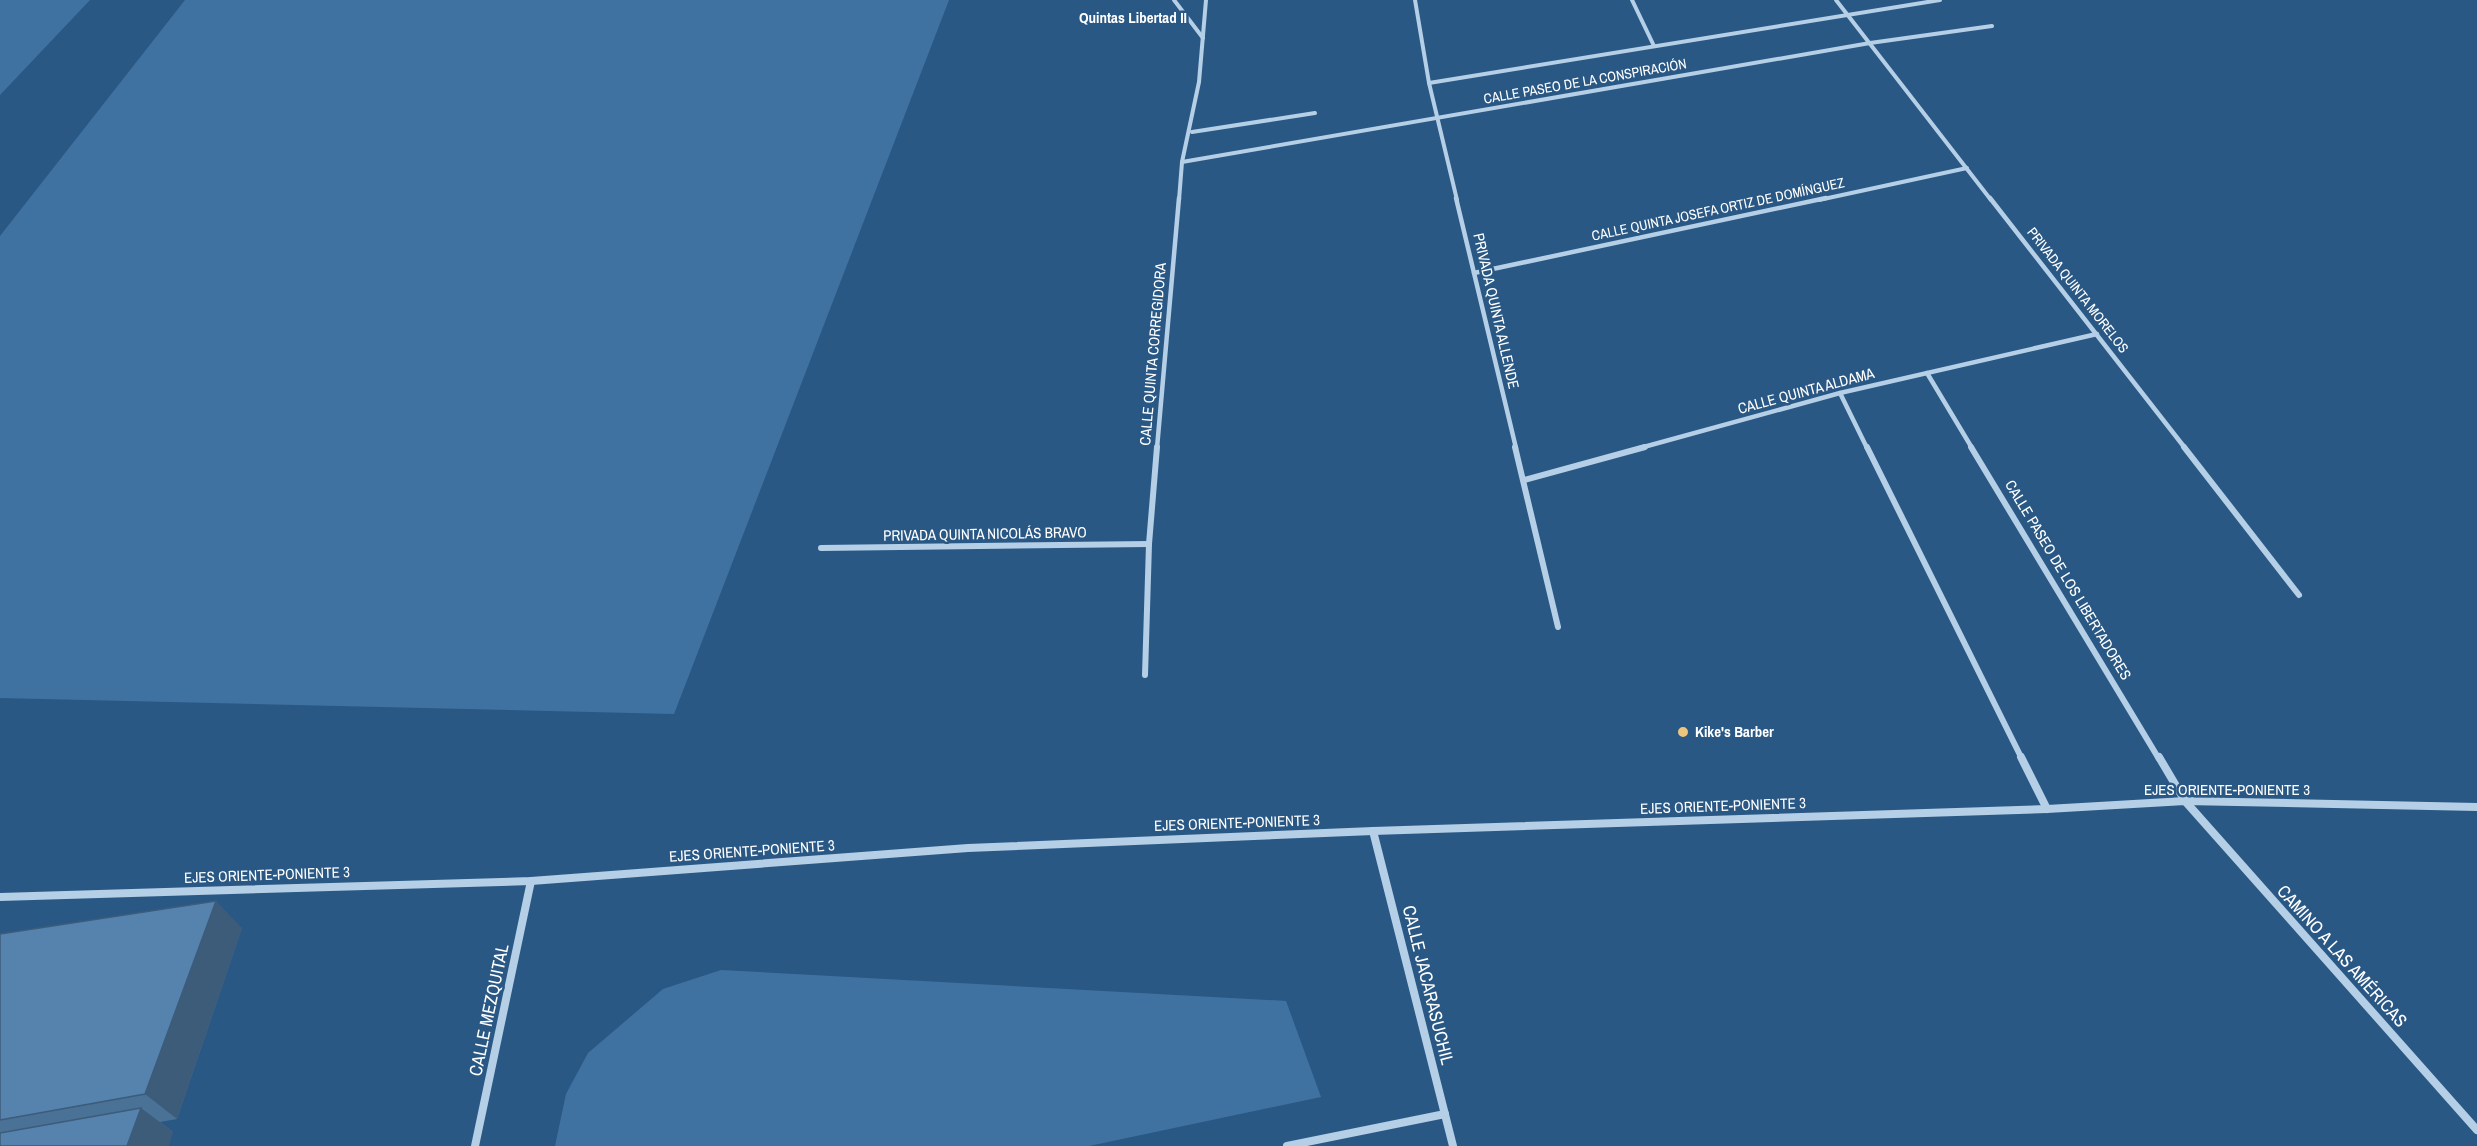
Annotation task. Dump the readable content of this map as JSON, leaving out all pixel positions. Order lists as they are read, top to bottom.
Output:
{
  "streets": {
    "street": [
      "CALLE PASEO DE LA CONSPIRACIÓN",
      "CALLE QUINTA JOSEFA ORTIZ DE DOMÍNGUEZ",
      "PRIVADA QUINTA MORELOS",
      "PRIVADA QUINTA ALLENDE",
      "CALLE QUINTA CORREGIDORA",
      "CALLE QUINTA ALDAMA",
      "PRIVADA QUINTA NICOLÁS BRAVO",
      "CALLE PASEO DE LOS LIBERTADORES",
      "EJES ORIENTE-PONIENTE 3",
      "CAMINO A LAS AMÉRICAS",
      "CALLE JACARASUCHIL",
      "CALLE MEZQUITAL"
    ]
  },
  "crossings": [
    ["CALLE PASEO DE LA CONSPIRACIÓN", "PRIVADA QUINTA MORELOS"],
    ["CALLE PASEO DE LA CONSPIRACIÓN", "PRIVADA QUINTA ALLENDE"],
    ["CALLE PASEO DE LA CONSPIRACIÓN", "CALLE QUINTA CORREGIDORA"],
    ["CALLE QUINTA JOSEFA ORTIZ DE DOMÍNGUEZ", "PRIVADA QUINTA MORELOS"],
    ["CALLE QUINTA JOSEFA ORTIZ DE DOMÍNGUEZ", "PRIVADA QUINTA ALLENDE"],
    ["PRIVADA QUINTA MORELOS", "CALLE QUINTA ALDAMA"],
    ["PRIVADA QUINTA ALLENDE", "CALLE QUINTA ALDAMA"],
    ["CALLE QUINTA CORREGIDORA", "PRIVADA QUINTA NICOLÁS BRAVO"],
    ["CALLE QUINTA ALDAMA", "CALLE PASEO DE LOS LIBERTADORES"],
    ["CALLE PASEO DE LOS LIBERTADORES", "EJES ORIENTE-PONIENTE 3"],
    ["CALLE PASEO DE LOS LIBERTADORES", "CAMINO A LAS AMÉRICAS"],
    ["EJES ORIENTE-PONIENTE 3", "CAMINO A LAS AMÉRICAS"],
    ["EJES ORIENTE-PONIENTE 3", "CALLE JACARASUCHIL"],
    ["EJES ORIENTE-PONIENTE 3", "CALLE MEZQUITAL"]
  ],
  "districts": ["Quintas Libertad II"],
  "places": ["Kike's Barber"]
}
